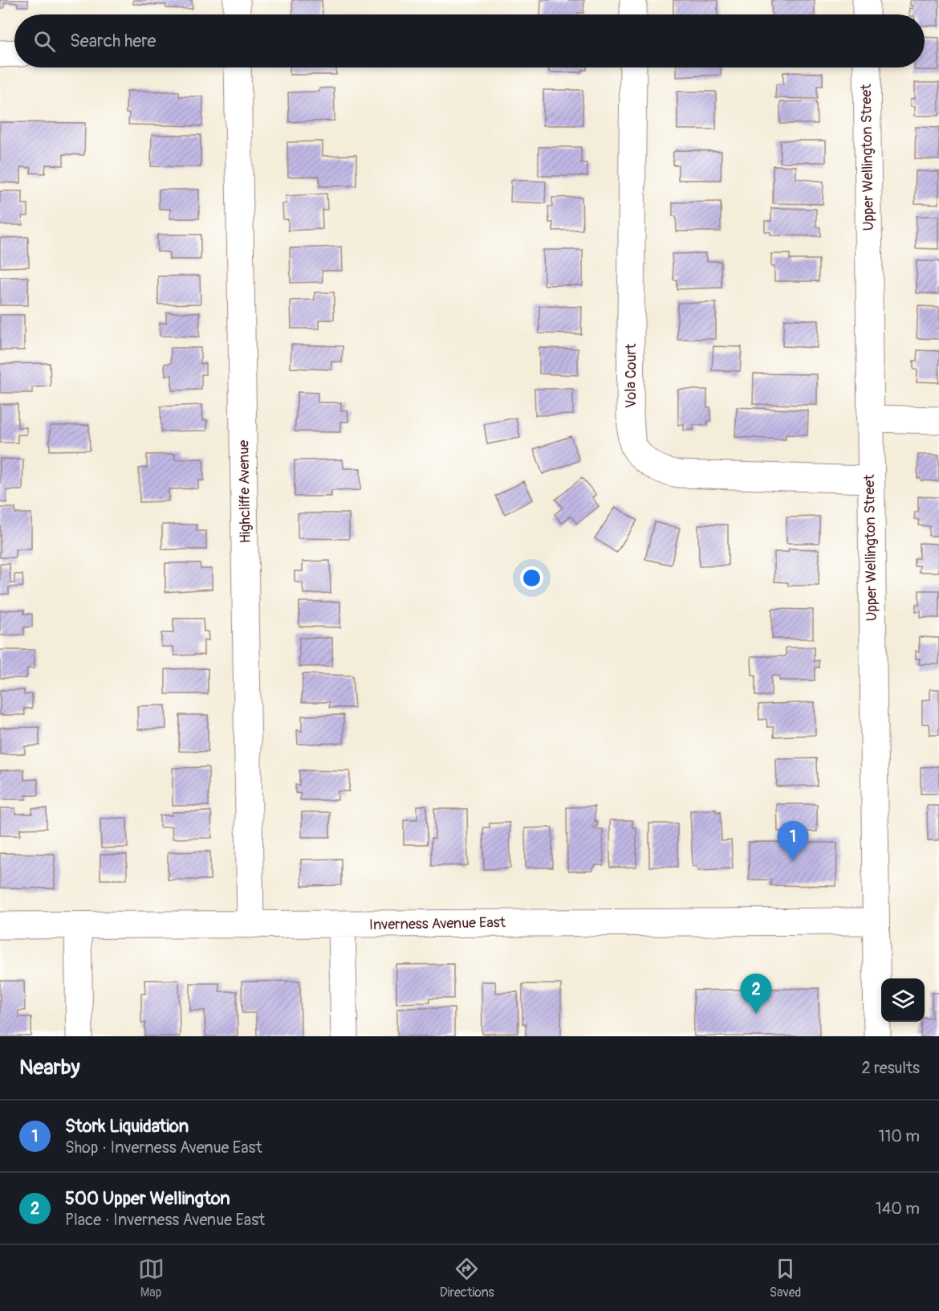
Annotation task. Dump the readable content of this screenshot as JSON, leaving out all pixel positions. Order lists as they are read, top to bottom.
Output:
{
  "streets": {
    "street": [
      "Upper Wellington Street",
      "Vola Court",
      "Highcliffe Avenue",
      "Inverness Avenue East"
    ]
  },
  "crossings": [
    ["Upper Wellington Street", "Vola Court"],
    ["Upper Wellington Street", "Inverness Avenue East"],
    ["Highcliffe Avenue", "Inverness Avenue East"]
  ],
  "page": {
    "search": "Search here",
    "pins": ["1", "2"],
    "heading": ["Nearby", "2 results"],
    "list": [
      {
        "mark": "1",
        "name": "Stork Liquidation",
        "note": "Shop · Inverness Avenue East",
        "value": "110 m"
      },
      {
        "mark": "2",
        "name": "500 Upper Wellington",
        "note": "Place · Inverness Avenue East",
        "value": "140 m"
      }
    ],
    "nav": ["Map", "Directions", "Saved"]
  }
}
